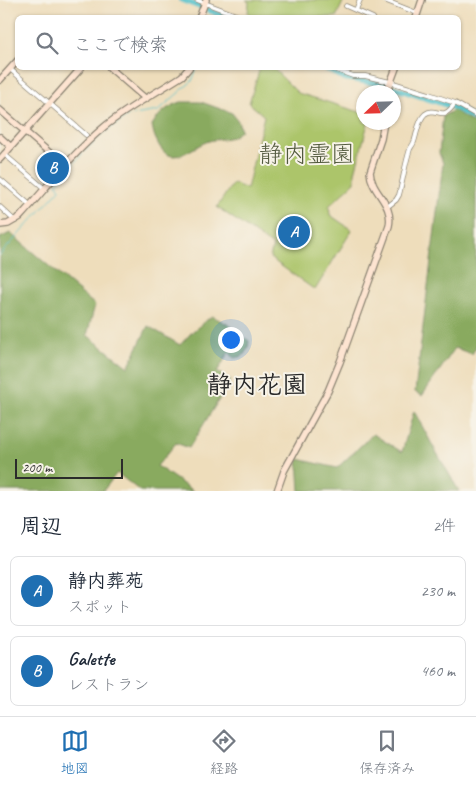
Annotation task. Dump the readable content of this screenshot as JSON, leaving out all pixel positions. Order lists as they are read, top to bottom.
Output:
{
  "districts": ["静内花園"],
  "parks": ["静内霊園"],
  "scale_bar": "200 m",
  "north": "bottom left",
  "page": {
    "search": "ここで検索",
    "pins": ["B", "A"],
    "scale": "200 m",
    "heading": ["周辺", "2件"],
    "list": [
      {
        "mark": "A",
        "name": "静内葬苑",
        "note": "スポット",
        "value": "230 m"
      },
      {
        "mark": "B",
        "name": "Galette",
        "note": "レストラン",
        "value": "460 m"
      }
    ],
    "nav": ["地図", "経路", "保存済み"]
  }
}
